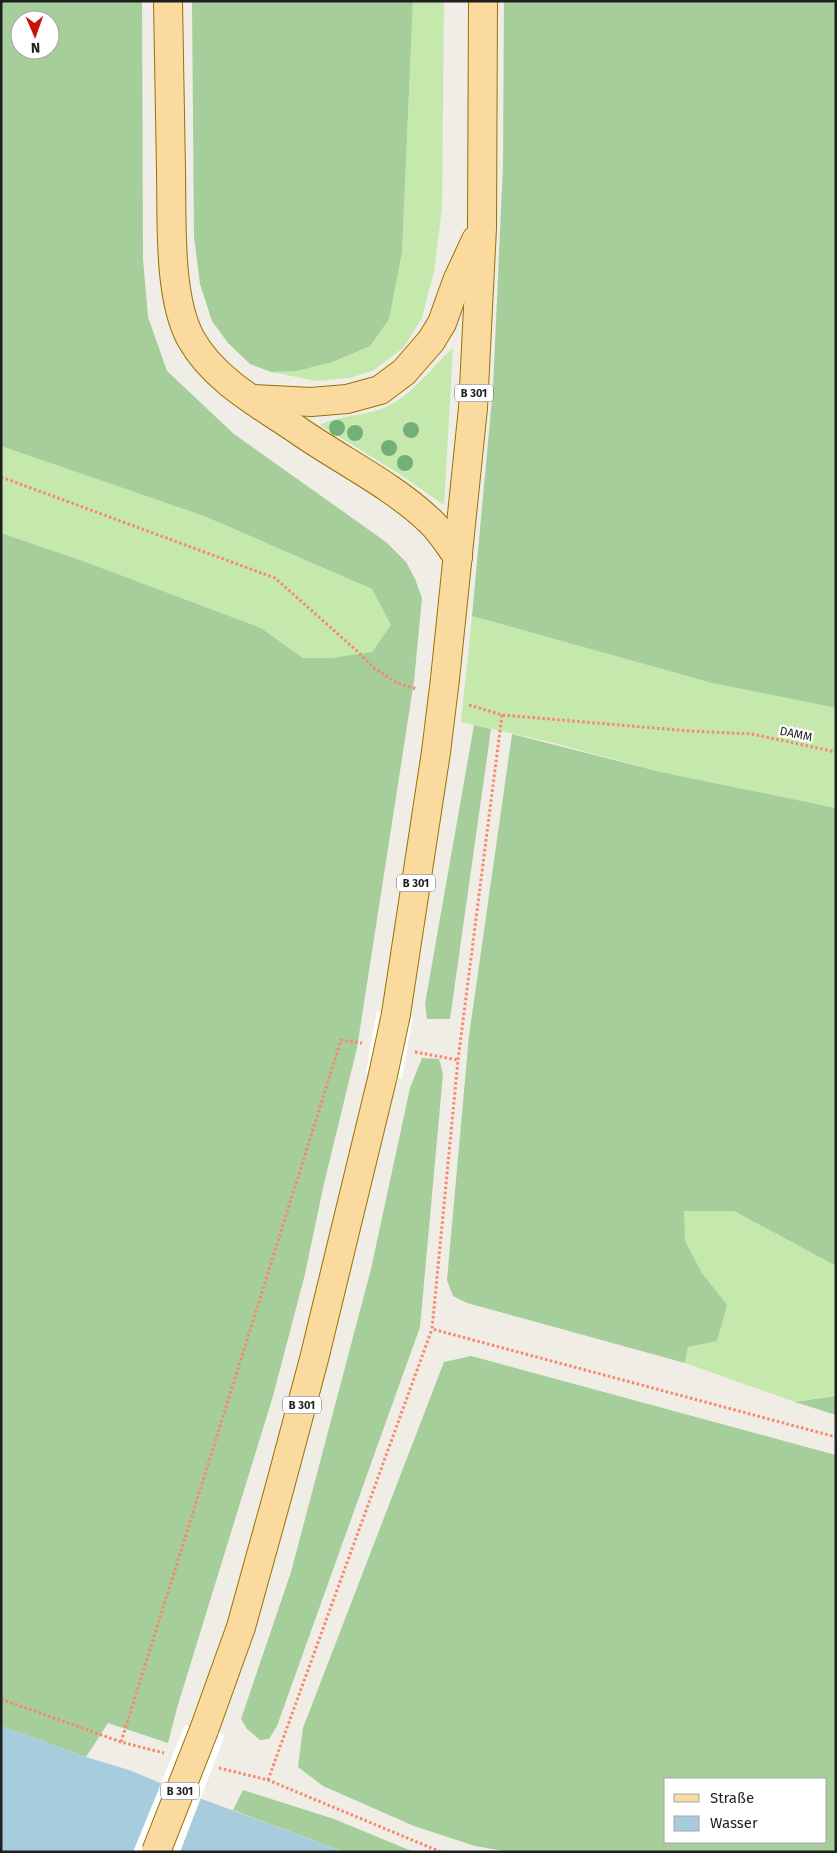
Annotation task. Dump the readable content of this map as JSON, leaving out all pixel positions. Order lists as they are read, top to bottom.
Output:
{
  "streets": {
    "main road": ["B 301"],
    "path": ["DAMM"]
  },
  "legend": ["Straße", "Wasser"],
  "north": "bottom"
}
